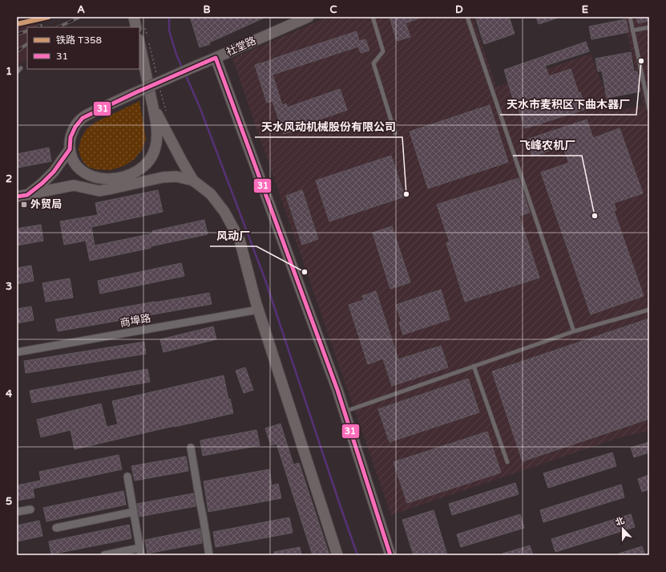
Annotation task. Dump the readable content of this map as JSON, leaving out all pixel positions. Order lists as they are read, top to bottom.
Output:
{
  "streets": {
    "main road": ["社堂路"],
    "street": ["商埠路"]
  },
  "places": {
    "other": [
      "天水市麦积区下曲木器厂",
      "天水风动机械股份有限公司",
      "飞峰农机厂",
      "风动厂"
    ],
    "transit": ["外贸局"]
  },
  "lines": ["rail line T358", "transit line 31"],
  "legend": ["铁路 T358", "31"],
  "north": "top",
  "grid": {
    "columns": [
      "A",
      "B",
      "C",
      "D",
      "E"
    ],
    "rows": [
      "1",
      "2",
      "3",
      "4",
      "5"
    ]
  }
}
